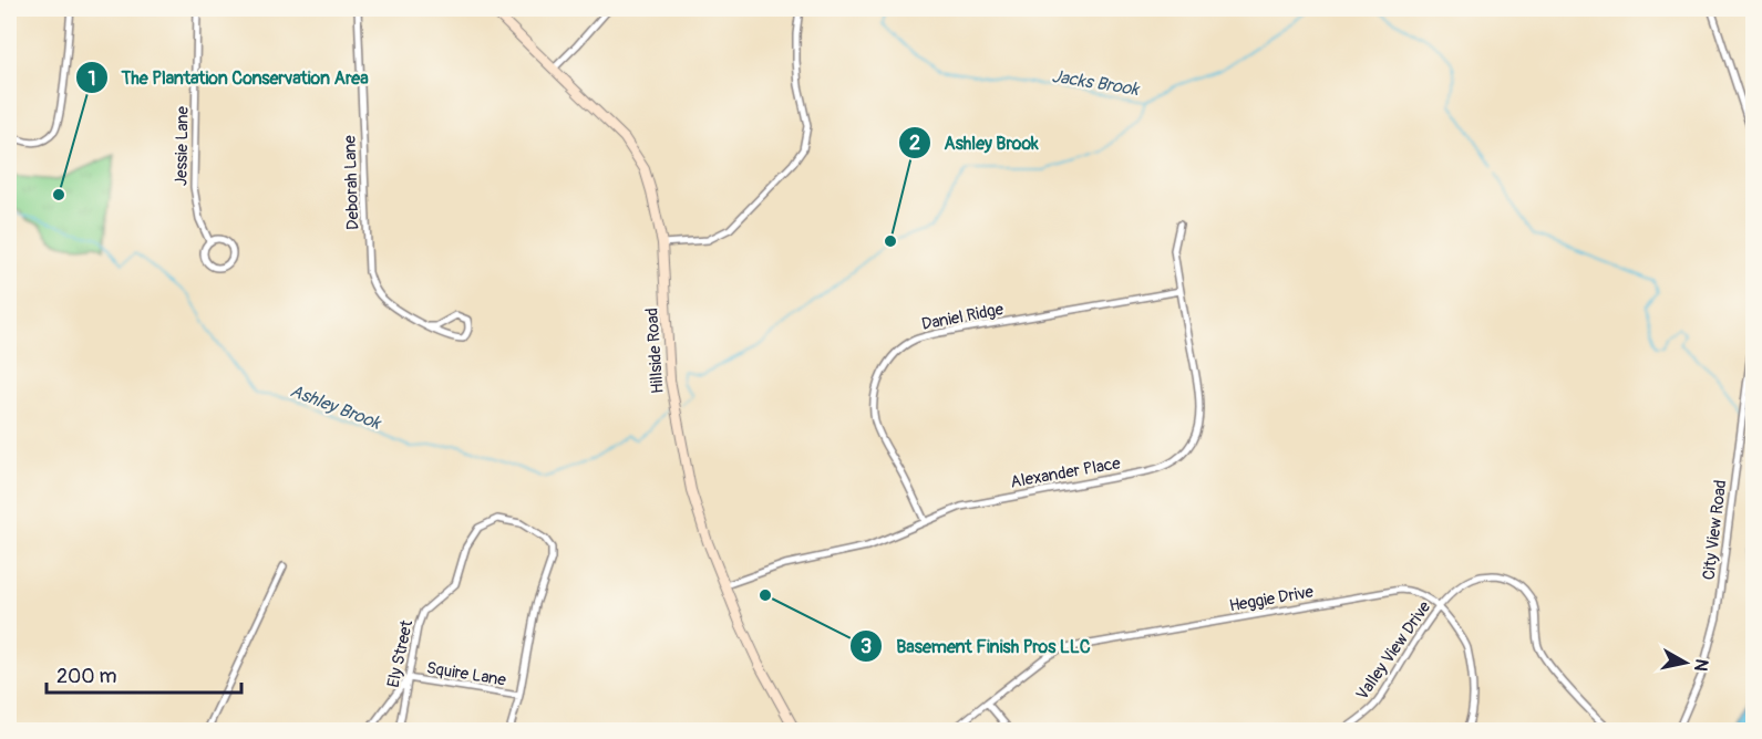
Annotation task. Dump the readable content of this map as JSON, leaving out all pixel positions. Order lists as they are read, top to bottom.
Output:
{
  "streets": {
    "street": [
      "Jessie Lane",
      "Deborah Lane",
      "Daniel Ridge",
      "Hillside Road",
      "Alexander Place",
      "City View Road",
      "Heggie Drive",
      "Valley View Drive",
      "Ely Street",
      "Squire Lane"
    ]
  },
  "crossings": [
    ["Daniel Ridge", "Alexander Place"],
    ["Hillside Road", "Alexander Place"],
    ["Heggie Drive", "Valley View Drive"],
    ["Ely Street", "Squire Lane"]
  ],
  "water": ["Jacks Brook", "Ashley Brook"],
  "places": ["The Plantation Conservation Area", "Ashley Brook", "Basement Finish Pros LLC"],
  "scale_bar": "200 m",
  "north": "right"
}
